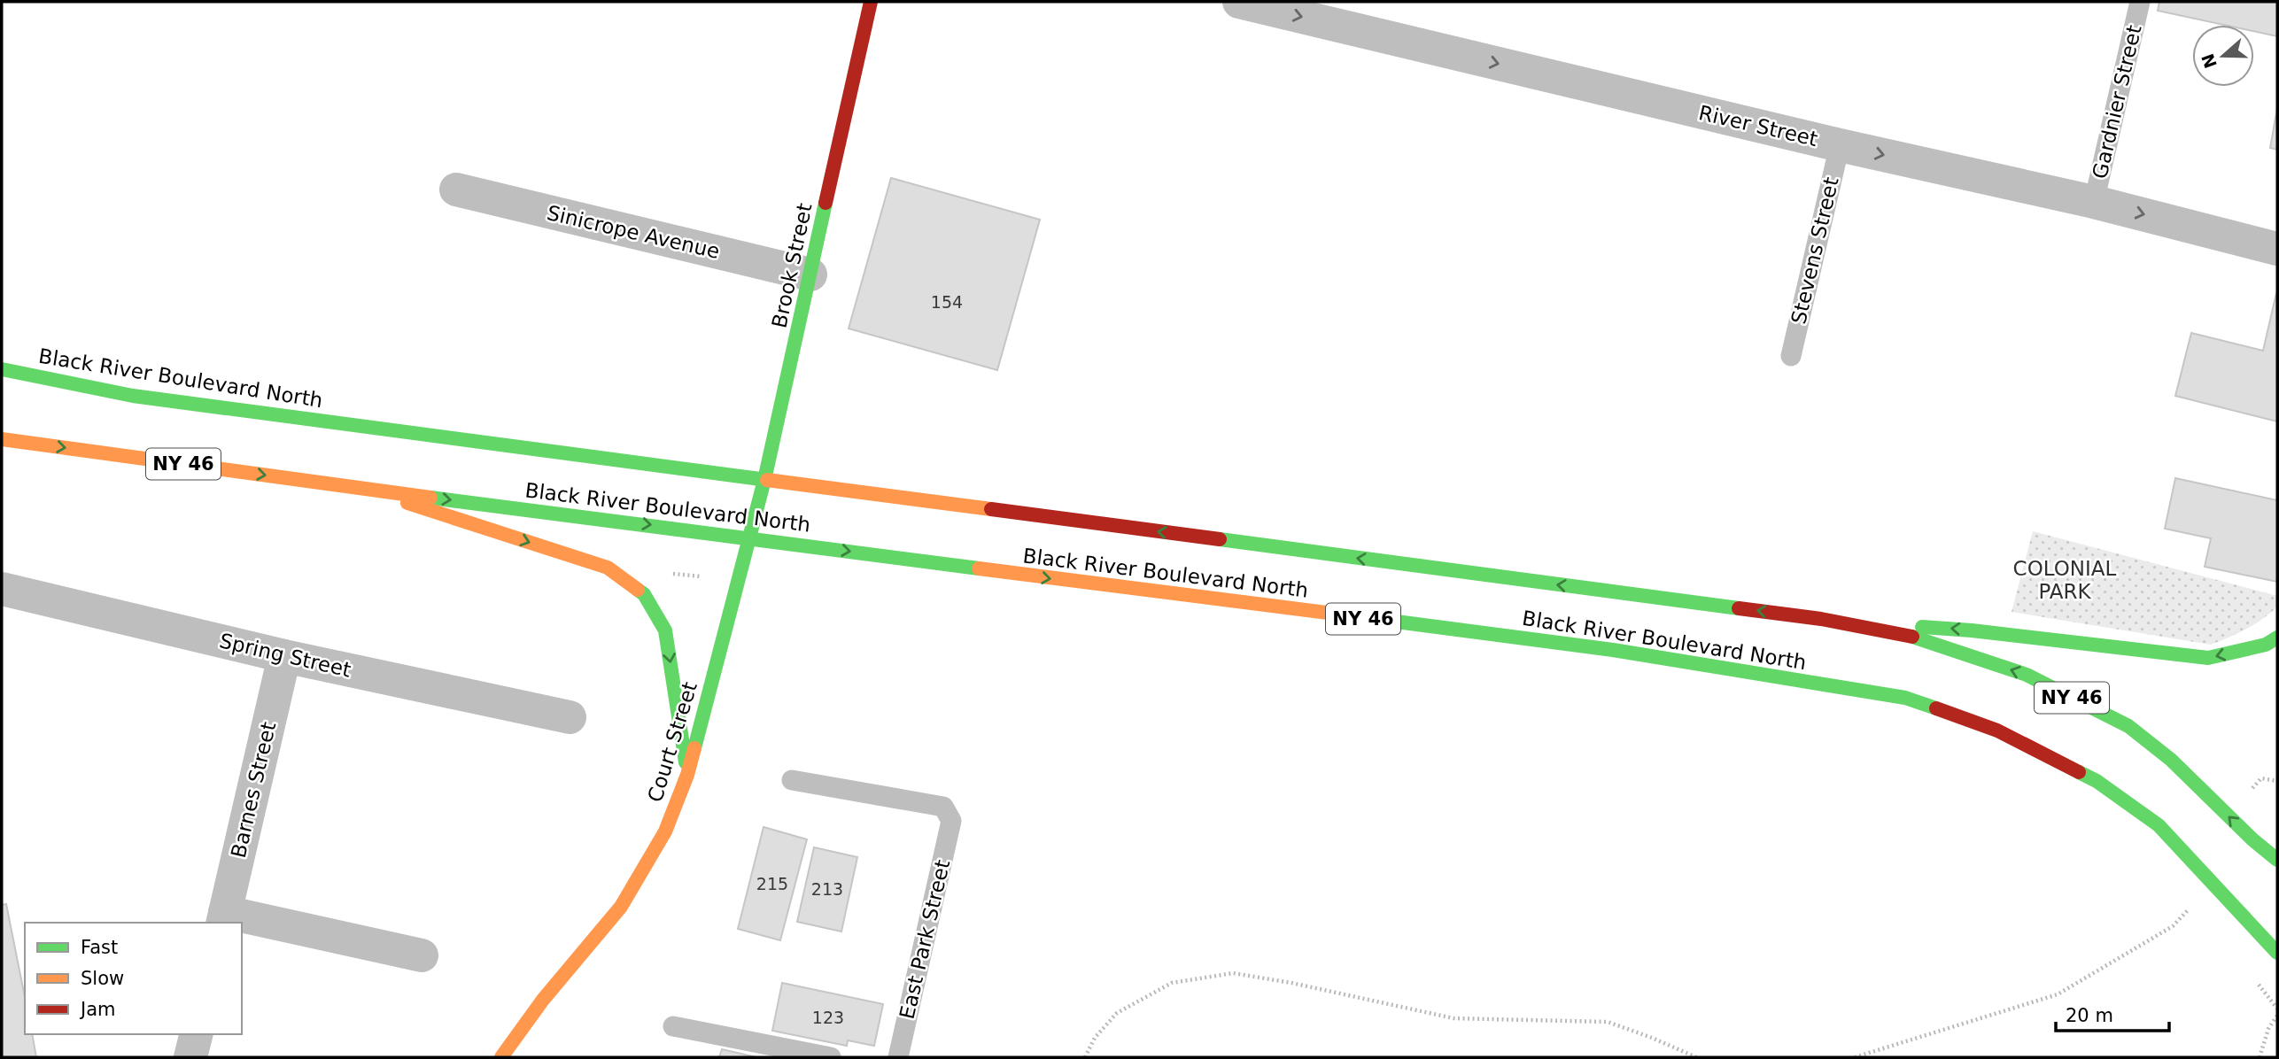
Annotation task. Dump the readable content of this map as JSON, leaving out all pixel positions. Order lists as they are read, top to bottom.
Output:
{
  "streets": {
    "main road": [
      "Brook Street",
      "Black River Boulevard North",
      "NY 46",
      "Court Street"
    ],
    "street": [
      "River Street",
      "Sinicrope Avenue",
      "Spring Street",
      "Barnes Street"
    ],
    "lane": ["Gardnier Street", "Stevens Street", "East Park Street"]
  },
  "crossings": [
    ["Gardnier Street", "River Street"],
    ["River Street", "Stevens Street"],
    ["Sinicrope Avenue", "Brook Street"],
    ["Brook Street", "Black River Boulevard North"],
    ["Brook Street", "Court Street"],
    ["Black River Boulevard North", "Court Street"],
    ["Spring Street", "Barnes Street"]
  ],
  "one_way": ["River Street"],
  "parks": ["COLONIAL PARK"],
  "house_numbers": [
    "154",
    "215",
    "213",
    "123"
  ],
  "legend": ["Fast", "Slow", "Jam"],
  "scale_bar": "20 m",
  "north": "left"
}
